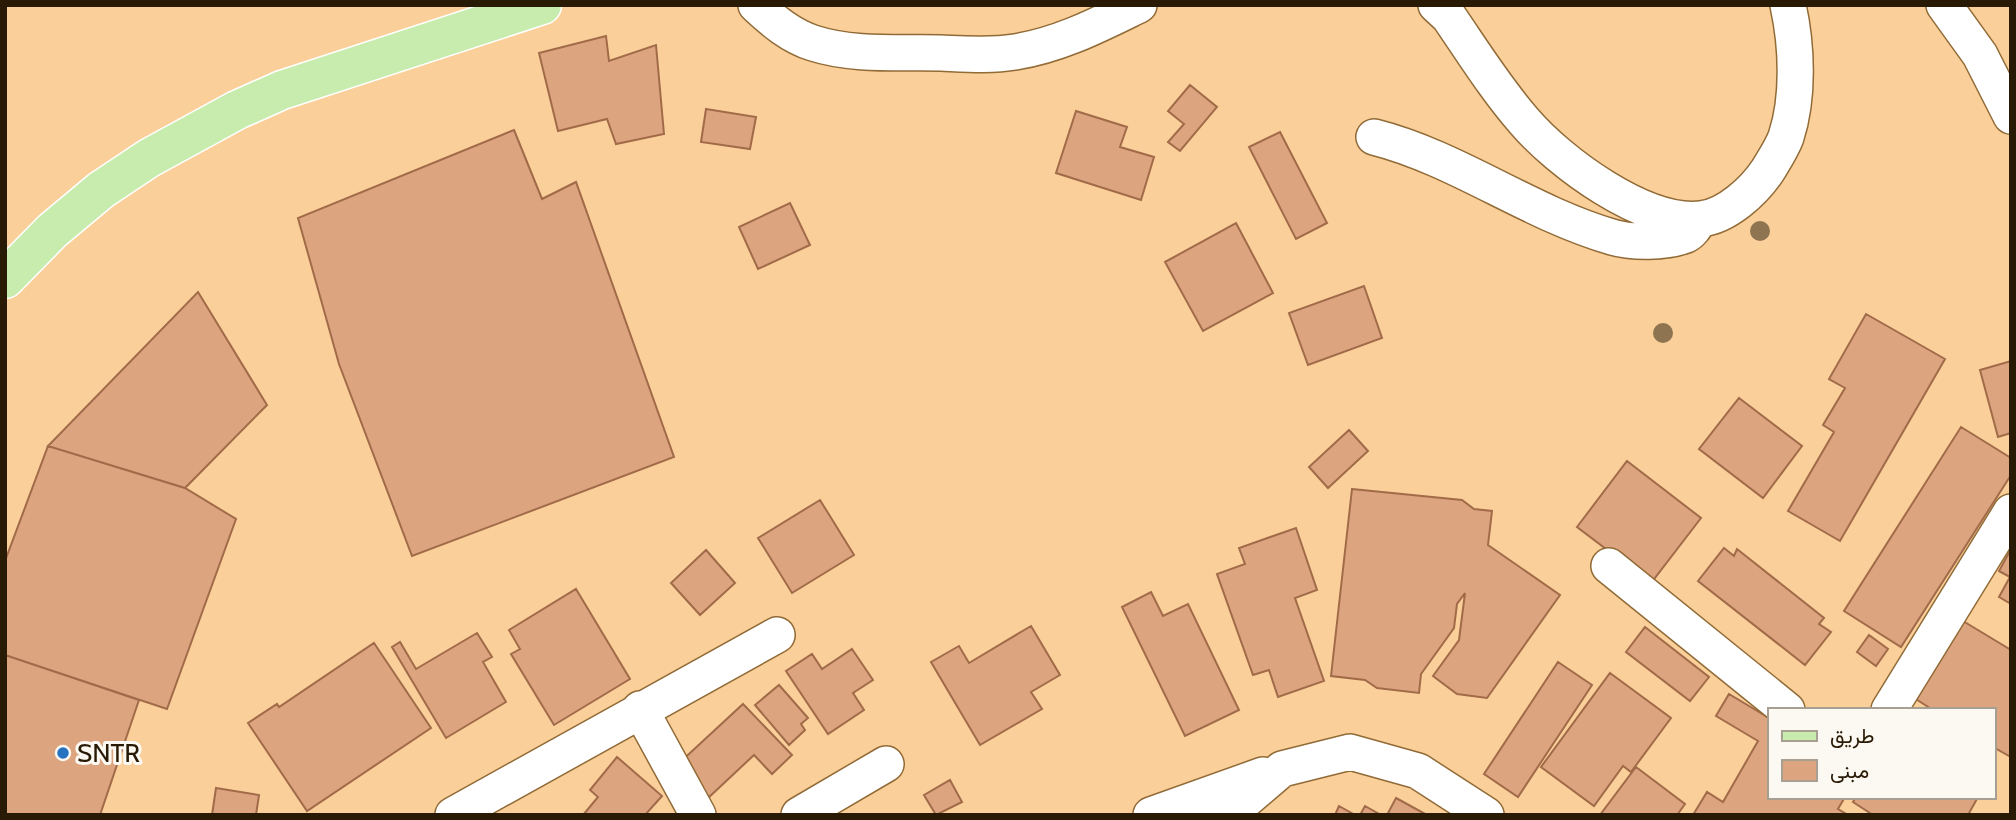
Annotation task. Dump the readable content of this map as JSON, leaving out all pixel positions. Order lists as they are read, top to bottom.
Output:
{
  "places": ["SNTR"],
  "legend": ["طريق", "مبنى"]
}
